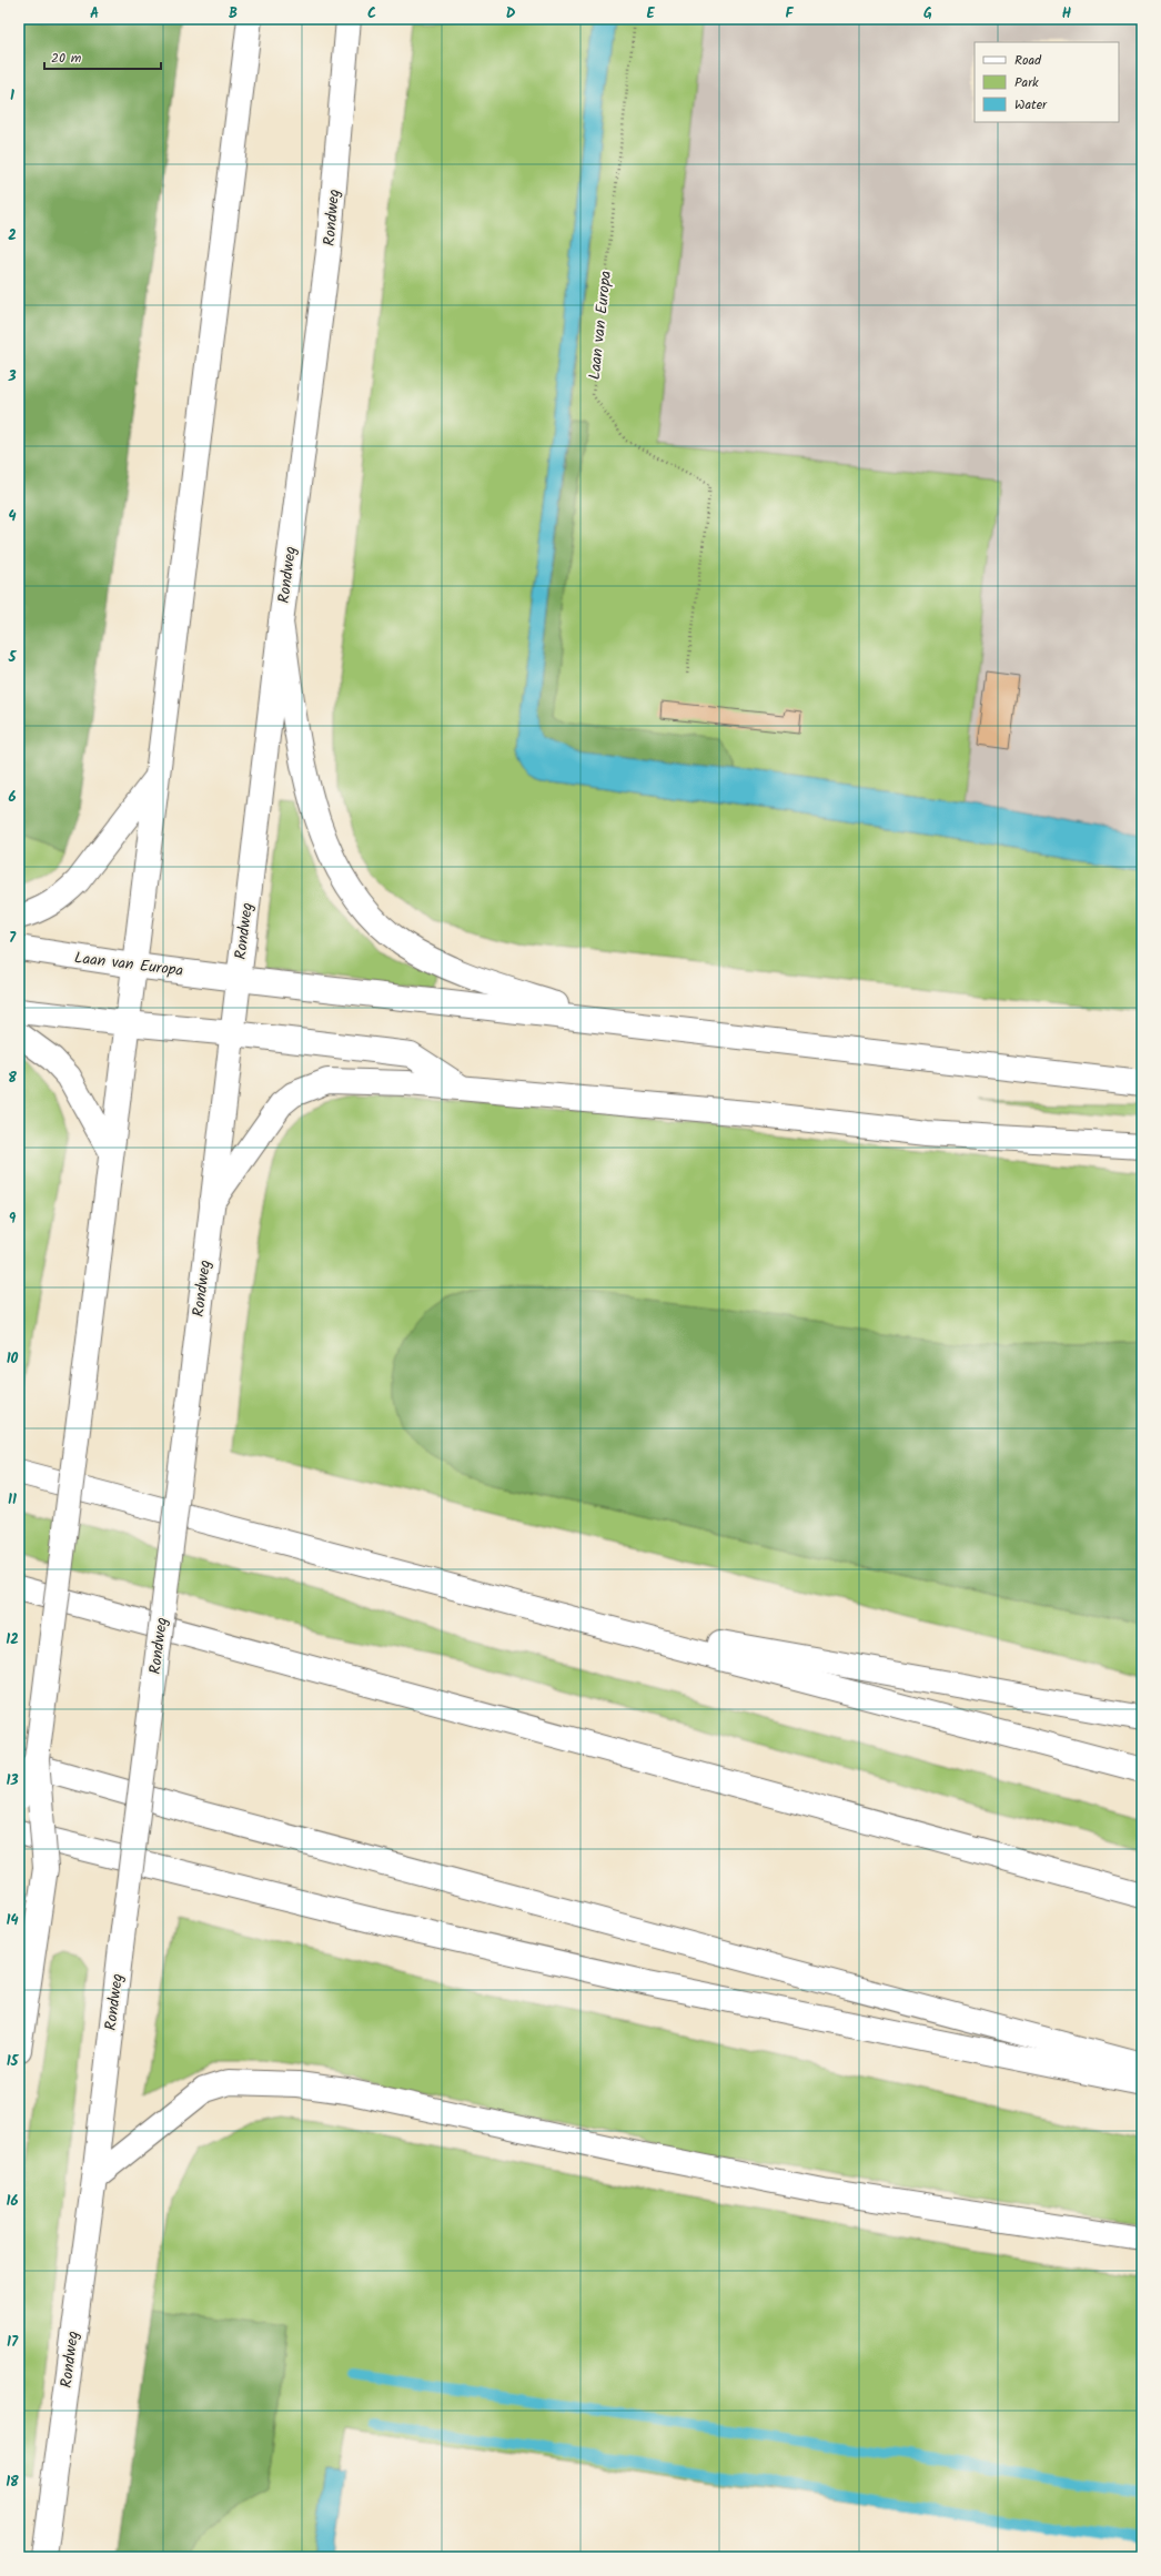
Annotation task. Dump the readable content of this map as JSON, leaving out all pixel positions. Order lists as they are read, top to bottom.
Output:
{
  "streets": {
    "main road": ["Rondweg", "Laan van Europa"]
  },
  "crossings": [
    ["Rondweg", "Laan van Europa"]
  ],
  "legend": ["Road", "Park", "Water"],
  "scale_bar": "20 m",
  "grid": {
    "columns": [
      "A",
      "B",
      "C",
      "D",
      "E",
      "F",
      "G",
      "H"
    ],
    "rows": [
      "1",
      "2",
      "3",
      "4",
      "5",
      "6",
      "7",
      "8",
      "9",
      "10",
      "11",
      "12",
      "13",
      "14",
      "15",
      "16",
      "17",
      "18"
    ]
  }
}
